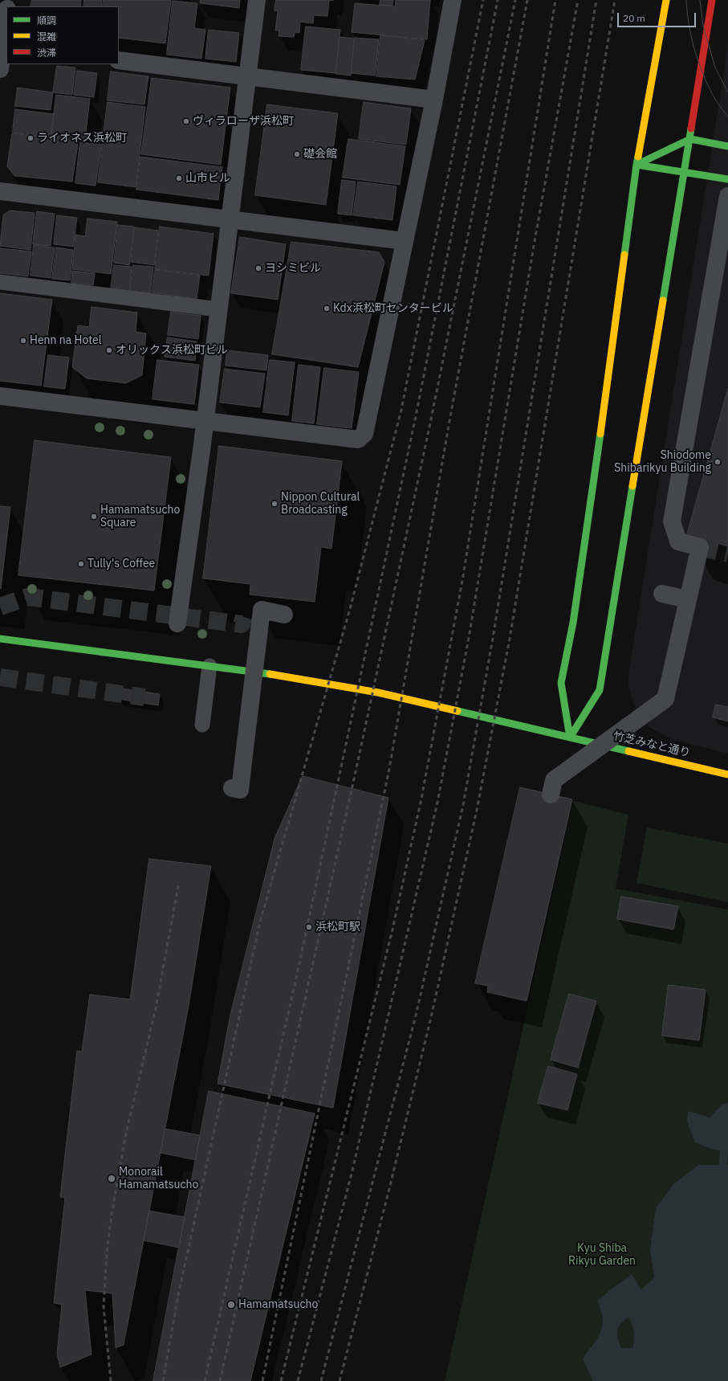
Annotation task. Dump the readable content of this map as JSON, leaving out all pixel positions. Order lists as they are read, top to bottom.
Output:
{
  "streets": {
    "street": ["竹芝みなと通り"]
  },
  "parks": ["Kyu Shiba Rikyu Garden"],
  "places": [
    "ヴィラローザ浜松町",
    "ライオネス浜松町",
    "礎会館",
    "山市ビル",
    "ヨシミビル",
    "Kdx浜松町センタービル",
    "Henn na Hotel",
    "オリックス浜松町ビル",
    "Shiodome Shibarikyu Building",
    "Nippon Cultural Broadcasting",
    "Hamamatsucho Square",
    "Tully's Coffee",
    "浜松町駅",
    "Monorail Hamamatsucho",
    "Hamamatsucho"
  ],
  "legend": ["順調", "混雑", "渋滞"],
  "scale_bar": "20 m"
}
